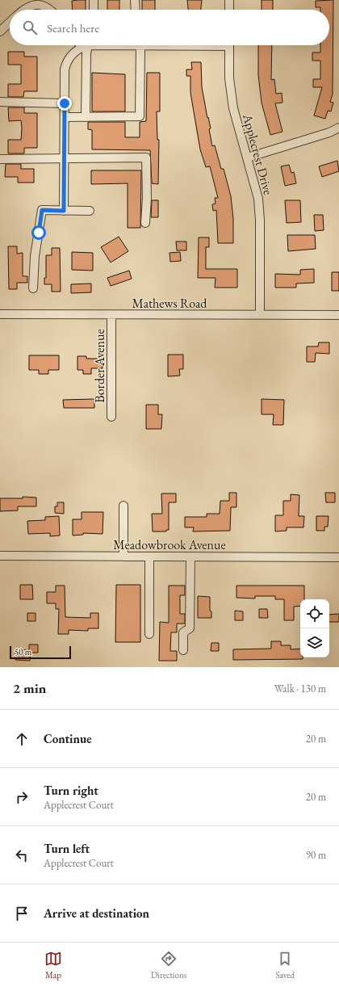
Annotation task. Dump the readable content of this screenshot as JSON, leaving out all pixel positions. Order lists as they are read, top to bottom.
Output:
{
  "streets": {
    "street": [
      "Applecrest Drive",
      "Mathews Road",
      "Border Avenue",
      "Meadowbrook Avenue"
    ]
  },
  "crossings": [
    ["Applecrest Drive", "Mathews Road"],
    ["Mathews Road", "Border Avenue"]
  ],
  "scale_bar": "50 m",
  "page": {
    "search": "Search here",
    "scale": "50 m",
    "heading": ["2 min", "Walk · 130 m"],
    "list": [
      ["Continue", "20 m"],
      ["Turn right", "Applecrest Court", "20 m"],
      ["Turn left", "Applecrest Court", "90 m"],
      "Arrive at destination"
    ],
    "nav": ["Map", "Directions", "Saved"]
  }
}
